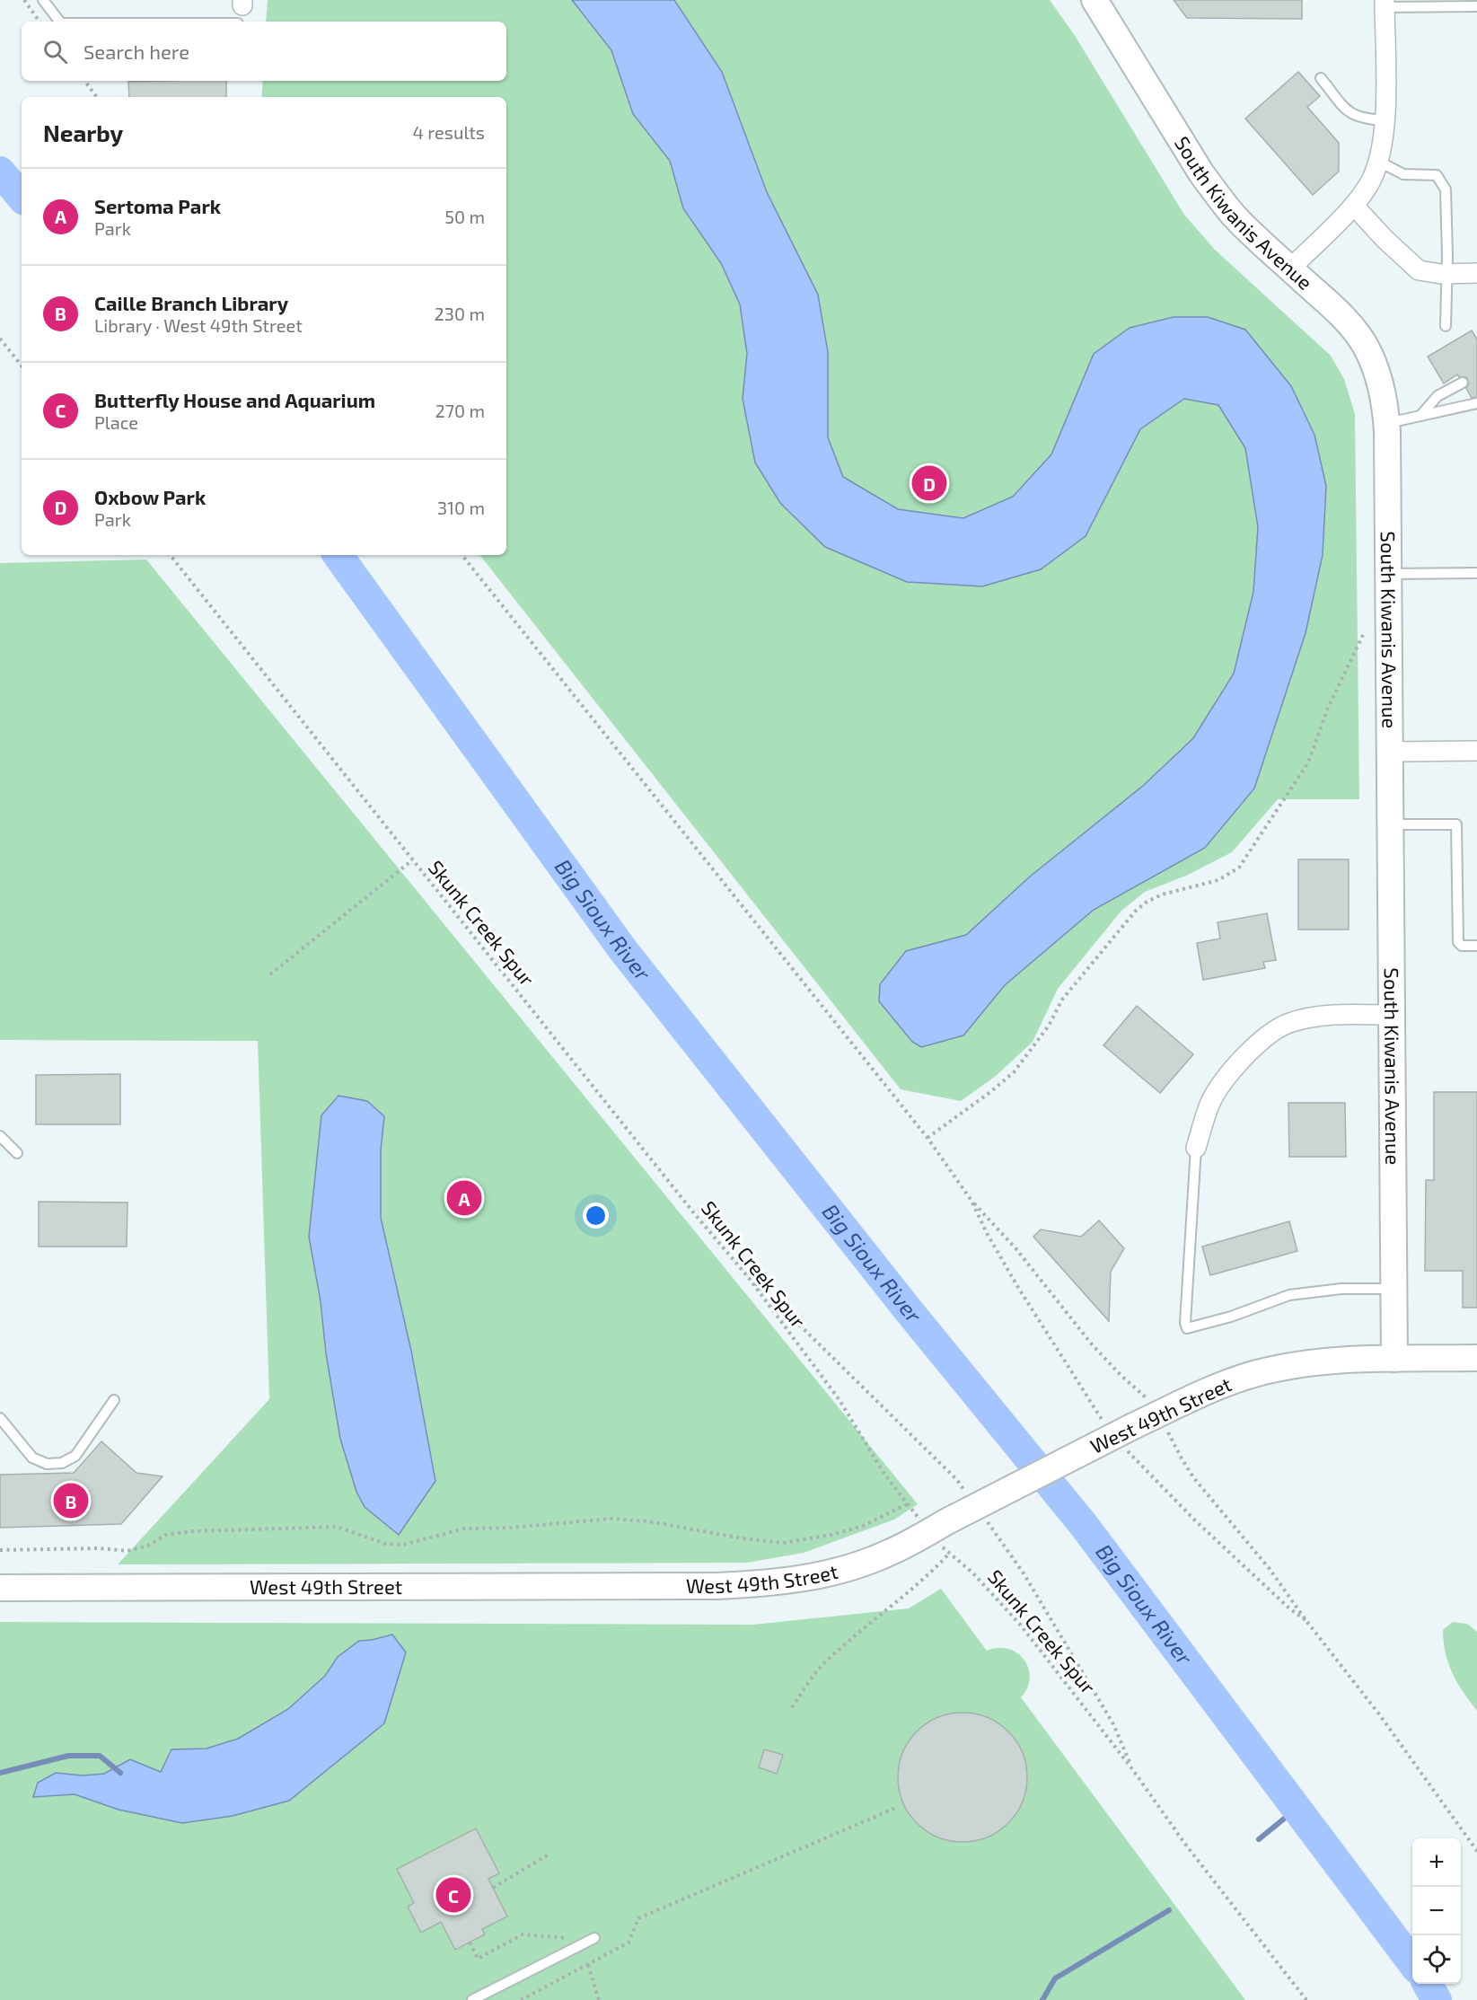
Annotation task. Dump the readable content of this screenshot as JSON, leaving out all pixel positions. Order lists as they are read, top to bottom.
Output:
{
  "streets": {
    "main road": ["South Kiwanis Avenue", "West 49th Street"],
    "path": ["Skunk Creek Spur"]
  },
  "crossings": [
    ["South Kiwanis Avenue", "West 49th Street"],
    ["Skunk Creek Spur", "West 49th Street"]
  ],
  "water": ["Big Sioux River"],
  "page": {
    "search": "Search here",
    "heading": ["Nearby", "4 results"],
    "list": [
      {
        "mark": "A",
        "name": "Sertoma Park",
        "note": "Park",
        "value": "50 m"
      },
      {
        "mark": "B",
        "name": "Caille Branch Library",
        "note": "Library · West 49th Street",
        "value": "230 m"
      },
      {
        "mark": "C",
        "name": "Butterfly House and Aquarium",
        "note": "Place",
        "value": "270 m"
      },
      {
        "mark": "D",
        "name": "Oxbow Park",
        "note": "Park",
        "value": "310 m"
      }
    ],
    "pins": [
      "D",
      "A",
      "B",
      "C"
    ],
    "map_buttons": ["+", "−"]
  }
}
